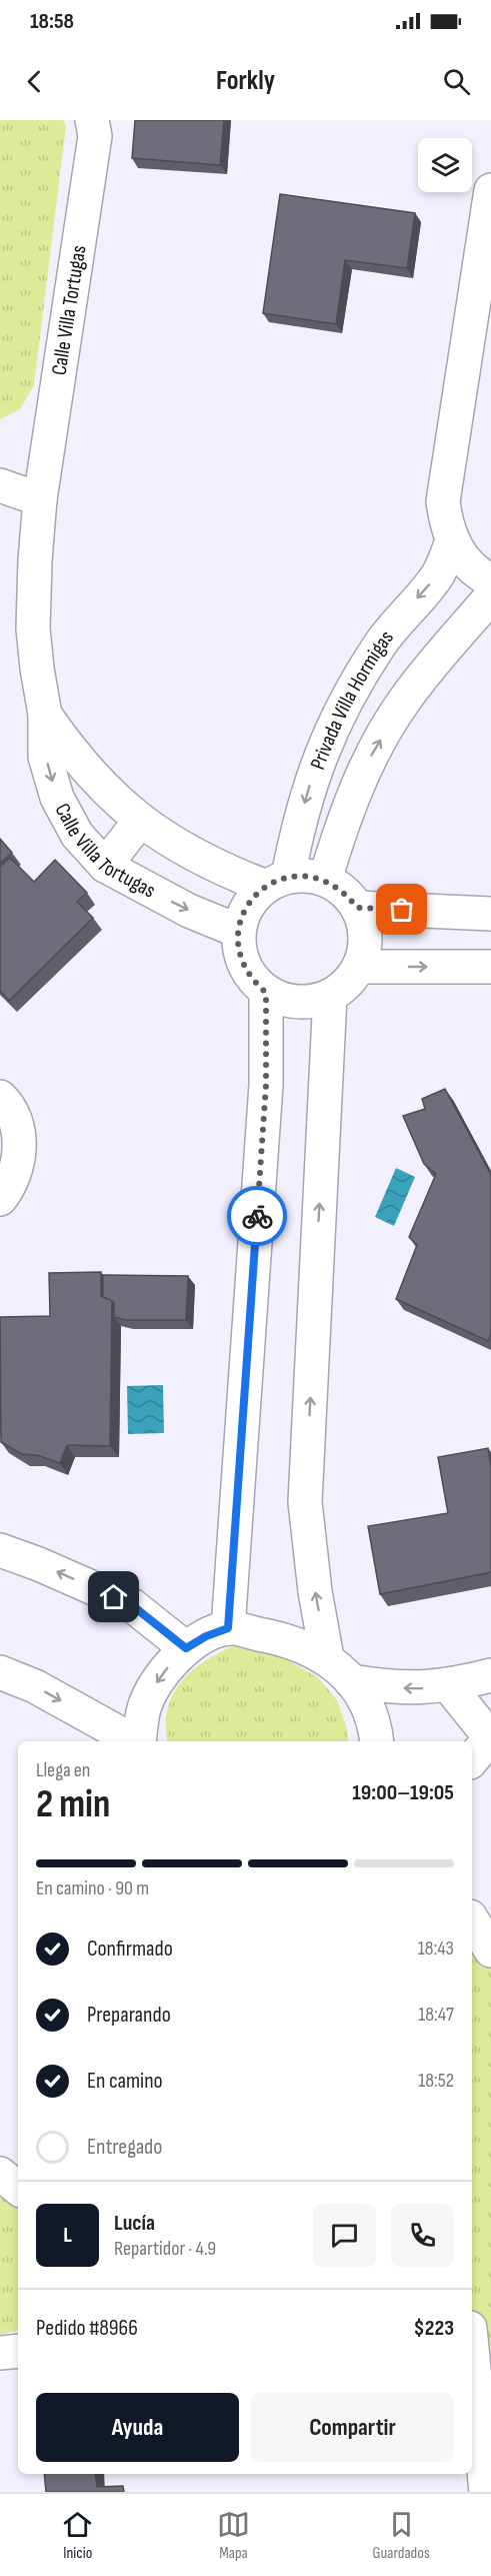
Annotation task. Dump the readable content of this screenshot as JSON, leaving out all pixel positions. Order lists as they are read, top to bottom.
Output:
{
  "streets": {
    "street": ["Calle Villa Tortugas", "Privada Villa Hormigas"]
  },
  "crossings": [
    ["Calle Villa Tortugas", "Privada Villa Hormigas"]
  ],
  "page": {
    "status": "18:58",
    "header": "Forkly",
    "heading": ["2 min", "Llega en", "19:00–19:05"],
    "panel": [
      "Lucía",
      "Repartidor · 4.9",
      "Pedido #8966",
      "$223"
    ],
    "bar": "En camino · 90 m",
    "list": [
      ["Confirmado", "18:43"],
      ["Preparando", "18:47"],
      ["En camino", "18:52"],
      "Entregado"
    ],
    "round": "L",
    "buttons": ["Ayuda", "Compartir"],
    "tabs": ["Inicio", "Mapa", "Guardados"]
  }
}
